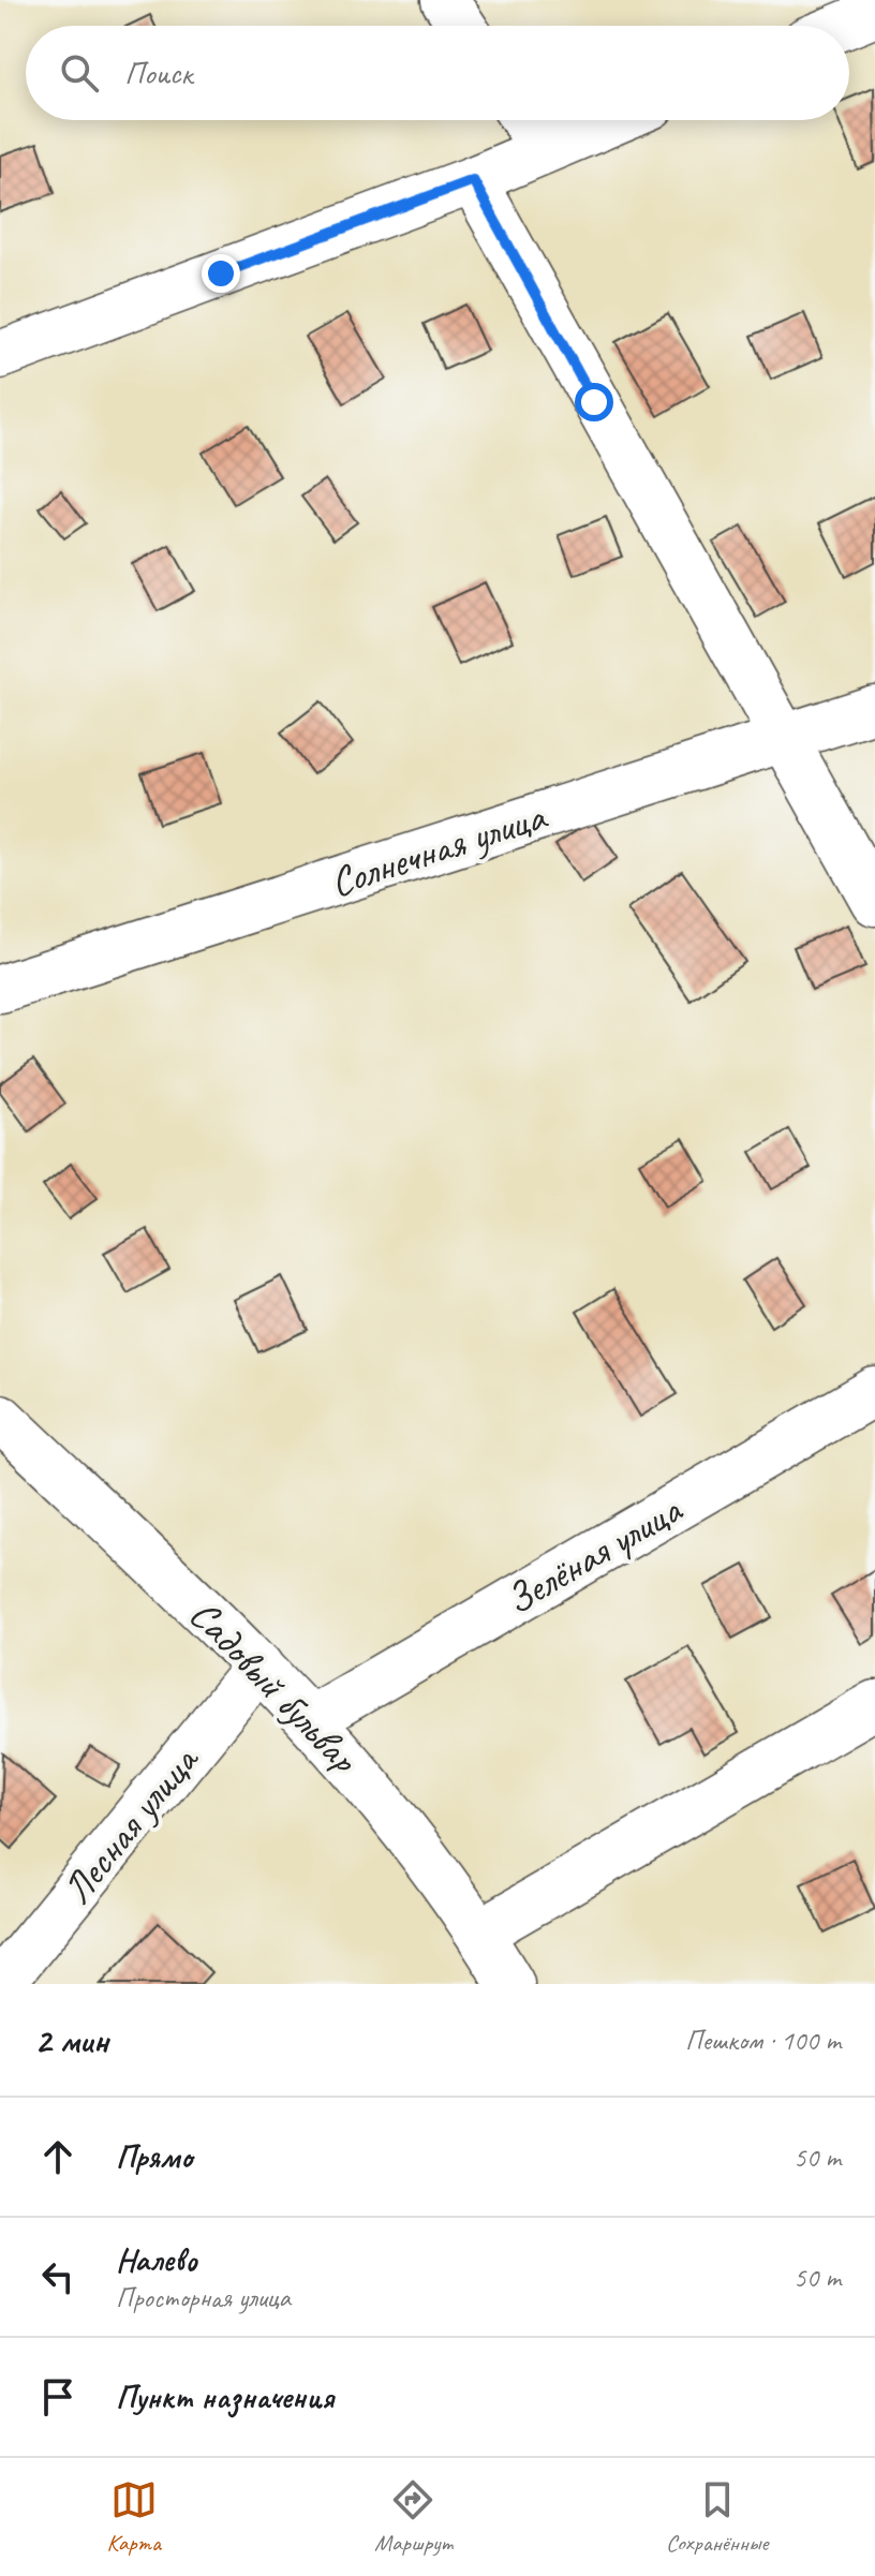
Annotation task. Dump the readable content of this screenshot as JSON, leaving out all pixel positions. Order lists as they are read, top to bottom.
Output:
{
  "streets": {
    "street": [
      "Солнечная улица",
      "Зелёная улица",
      "Садовый бульвар",
      "Лесная улица"
    ]
  },
  "crossings": [
    ["Зелёная улица", "Садовый бульвар"],
    ["Садовый бульвар", "Лесная улица"]
  ],
  "page": {
    "search": "Поиск",
    "heading": ["2 мин", "Пешком · 100 m"],
    "list": [
      ["Прямо", "50 m"],
      ["Налево", "Просторная улица", "50 m"],
      "Пункт назначения"
    ],
    "nav": ["Карта", "Маршрут", "Сохранённые"]
  }
}
